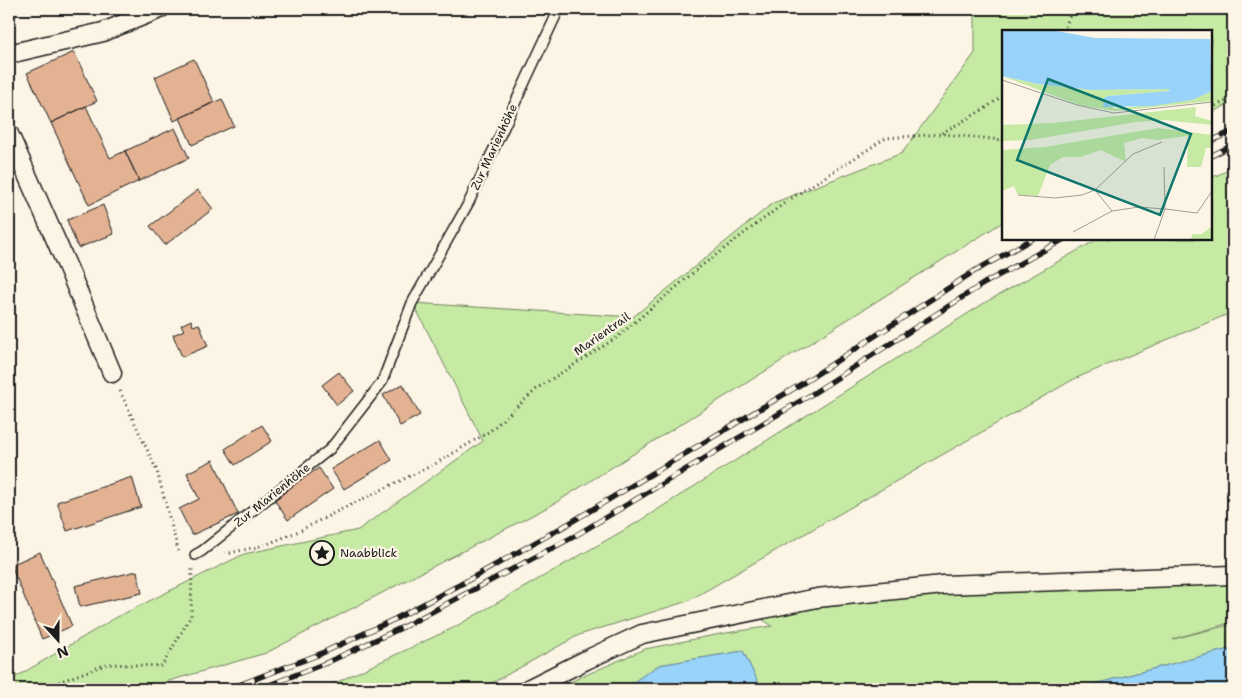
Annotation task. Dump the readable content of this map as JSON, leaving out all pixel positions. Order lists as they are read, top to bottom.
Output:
{
  "streets": {
    "lane": ["Zur Marienhöhe"],
    "path": ["Marientrail"]
  },
  "crossings": [
    ["Zur Marienhöhe", "Marientrail"]
  ],
  "places": {
    "place": ["Naabblick"]
  },
  "north": "bottom"
}
